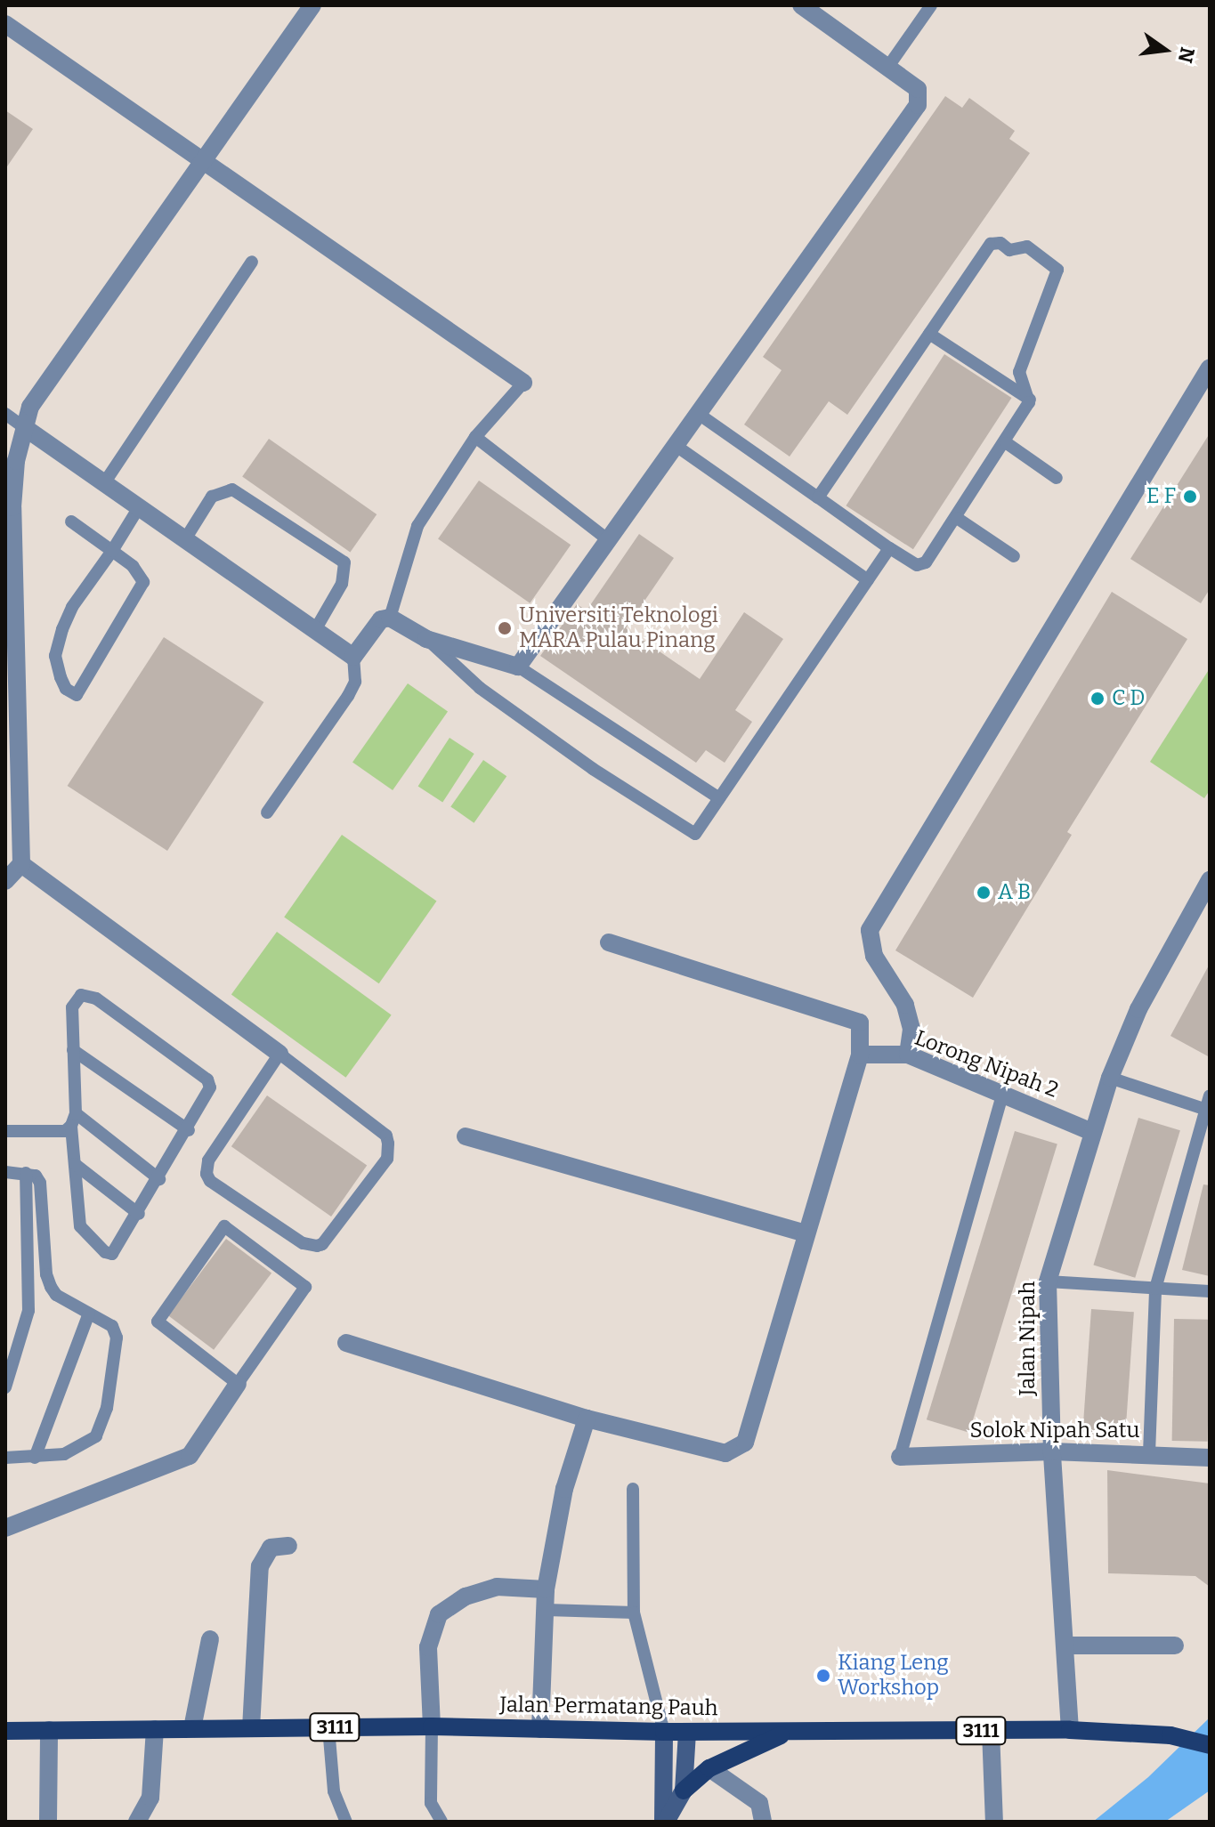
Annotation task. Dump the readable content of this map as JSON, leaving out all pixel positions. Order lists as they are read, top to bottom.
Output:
{
  "streets": {
    "main road": ["Jalan Permatang Pauh", "3111"],
    "street": ["Lorong Nipah 2", "Jalan Nipah", "Solok Nipah Satu"]
  },
  "crossings": [
    ["Lorong Nipah 2", "Jalan Nipah"],
    ["Jalan Nipah", "Solok Nipah Satu"],
    ["Jalan Nipah", "Jalan Permatang Pauh"]
  ],
  "places": [
    "E F",
    "Universiti Teknologi MARA Pulau Pinang",
    "C D",
    "A B",
    "Kiang Leng Workshop"
  ],
  "north": "right"
}
